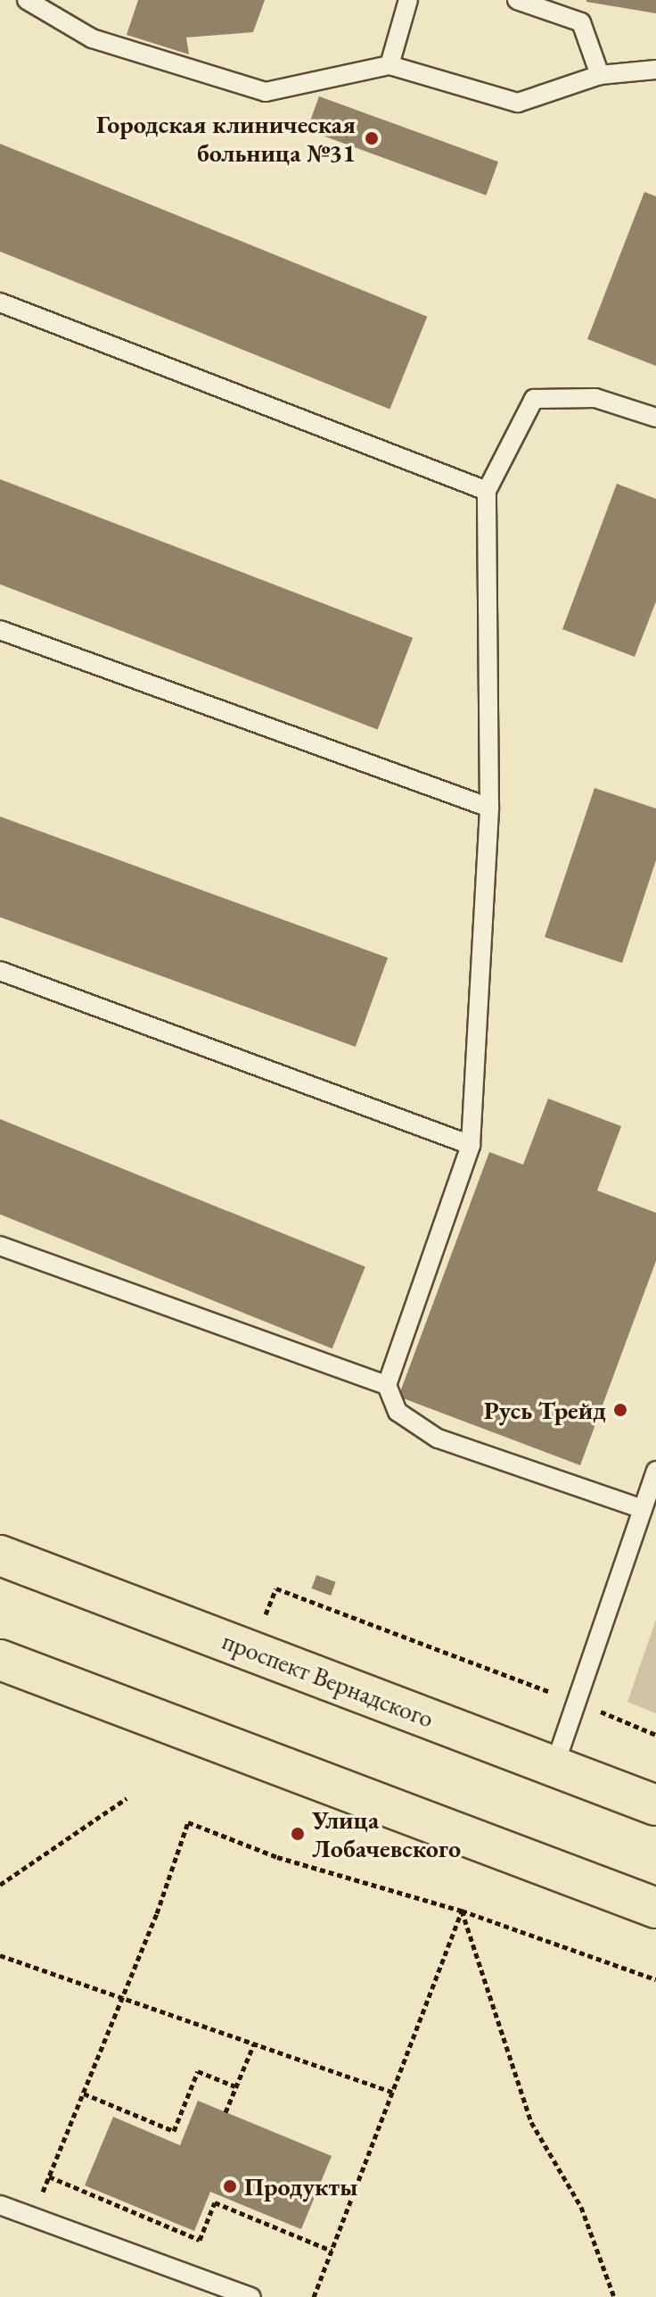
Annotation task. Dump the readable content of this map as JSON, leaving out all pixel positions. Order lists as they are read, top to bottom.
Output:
{
  "streets": {
    "main road": ["проспект Вернадского"]
  },
  "places": [
    "Городская клиническая больница №31",
    "Русь Трейд",
    "Улица Лобачевского",
    "Продукты"
  ]
}
